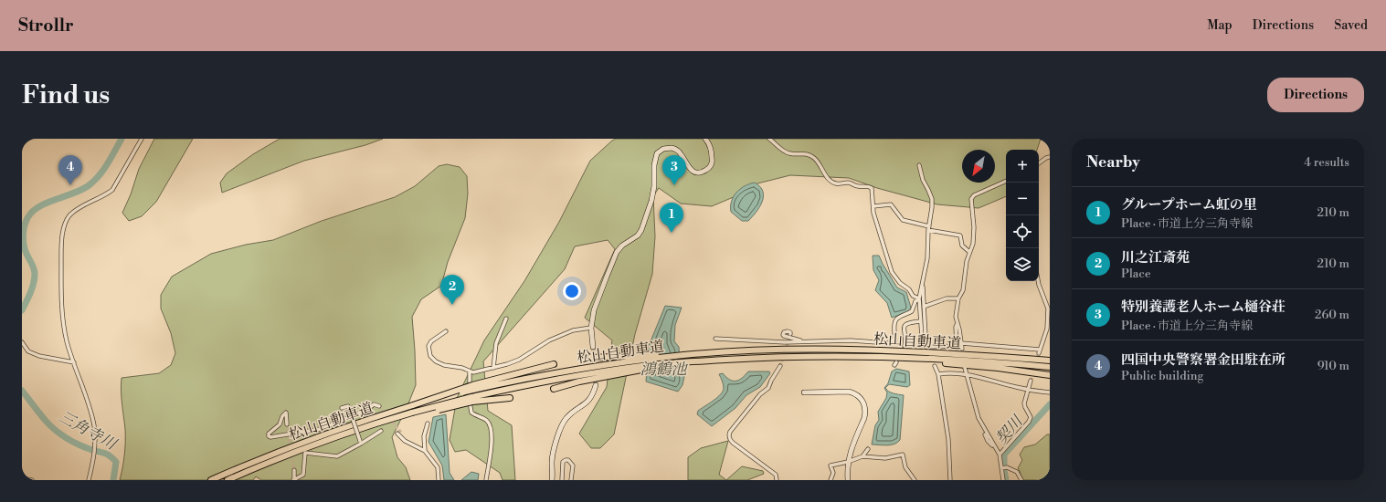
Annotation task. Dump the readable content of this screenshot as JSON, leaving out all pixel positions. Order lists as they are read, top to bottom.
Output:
{
  "streets": {
    "highway": ["松山自動車道"]
  },
  "water": ["鴻鶴池", "三角寺川", "契川"],
  "north": "bottom left",
  "page": {
    "header": "Strollr",
    "nav": ["Map", "Directions", "Saved"],
    "buttons": "Directions",
    "title": "Find us",
    "heading": ["Nearby", "4 results"],
    "map_buttons": ["+", "−"],
    "pins": [
      "3",
      "4",
      "1",
      "2"
    ],
    "list": [
      {
        "mark": "1",
        "name": "グループホーム虹の里",
        "note": "Place · 市道上分三角寺線",
        "value": "210 m"
      },
      {
        "mark": "2",
        "name": "川之江斎苑",
        "note": "Place",
        "value": "210 m"
      },
      {
        "mark": "3",
        "name": "特別養護老人ホーム樋谷荘",
        "note": "Place · 市道上分三角寺線",
        "value": "260 m"
      },
      {
        "mark": "4",
        "name": "四国中央警察署金田駐在所",
        "note": "Public building",
        "value": "910 m"
      }
    ]
  }
}
